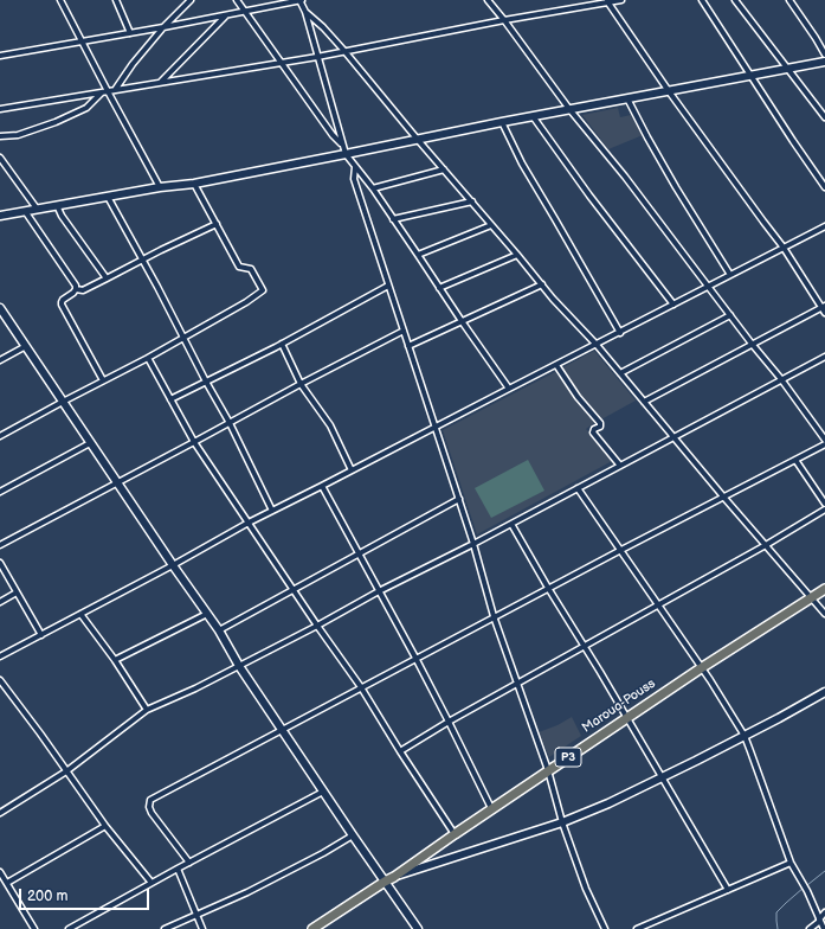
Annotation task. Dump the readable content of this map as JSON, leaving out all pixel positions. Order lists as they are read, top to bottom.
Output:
{
  "streets": {
    "main road": ["Maroua-Pouss", "P3"]
  },
  "scale_bar": "200 m"
}
